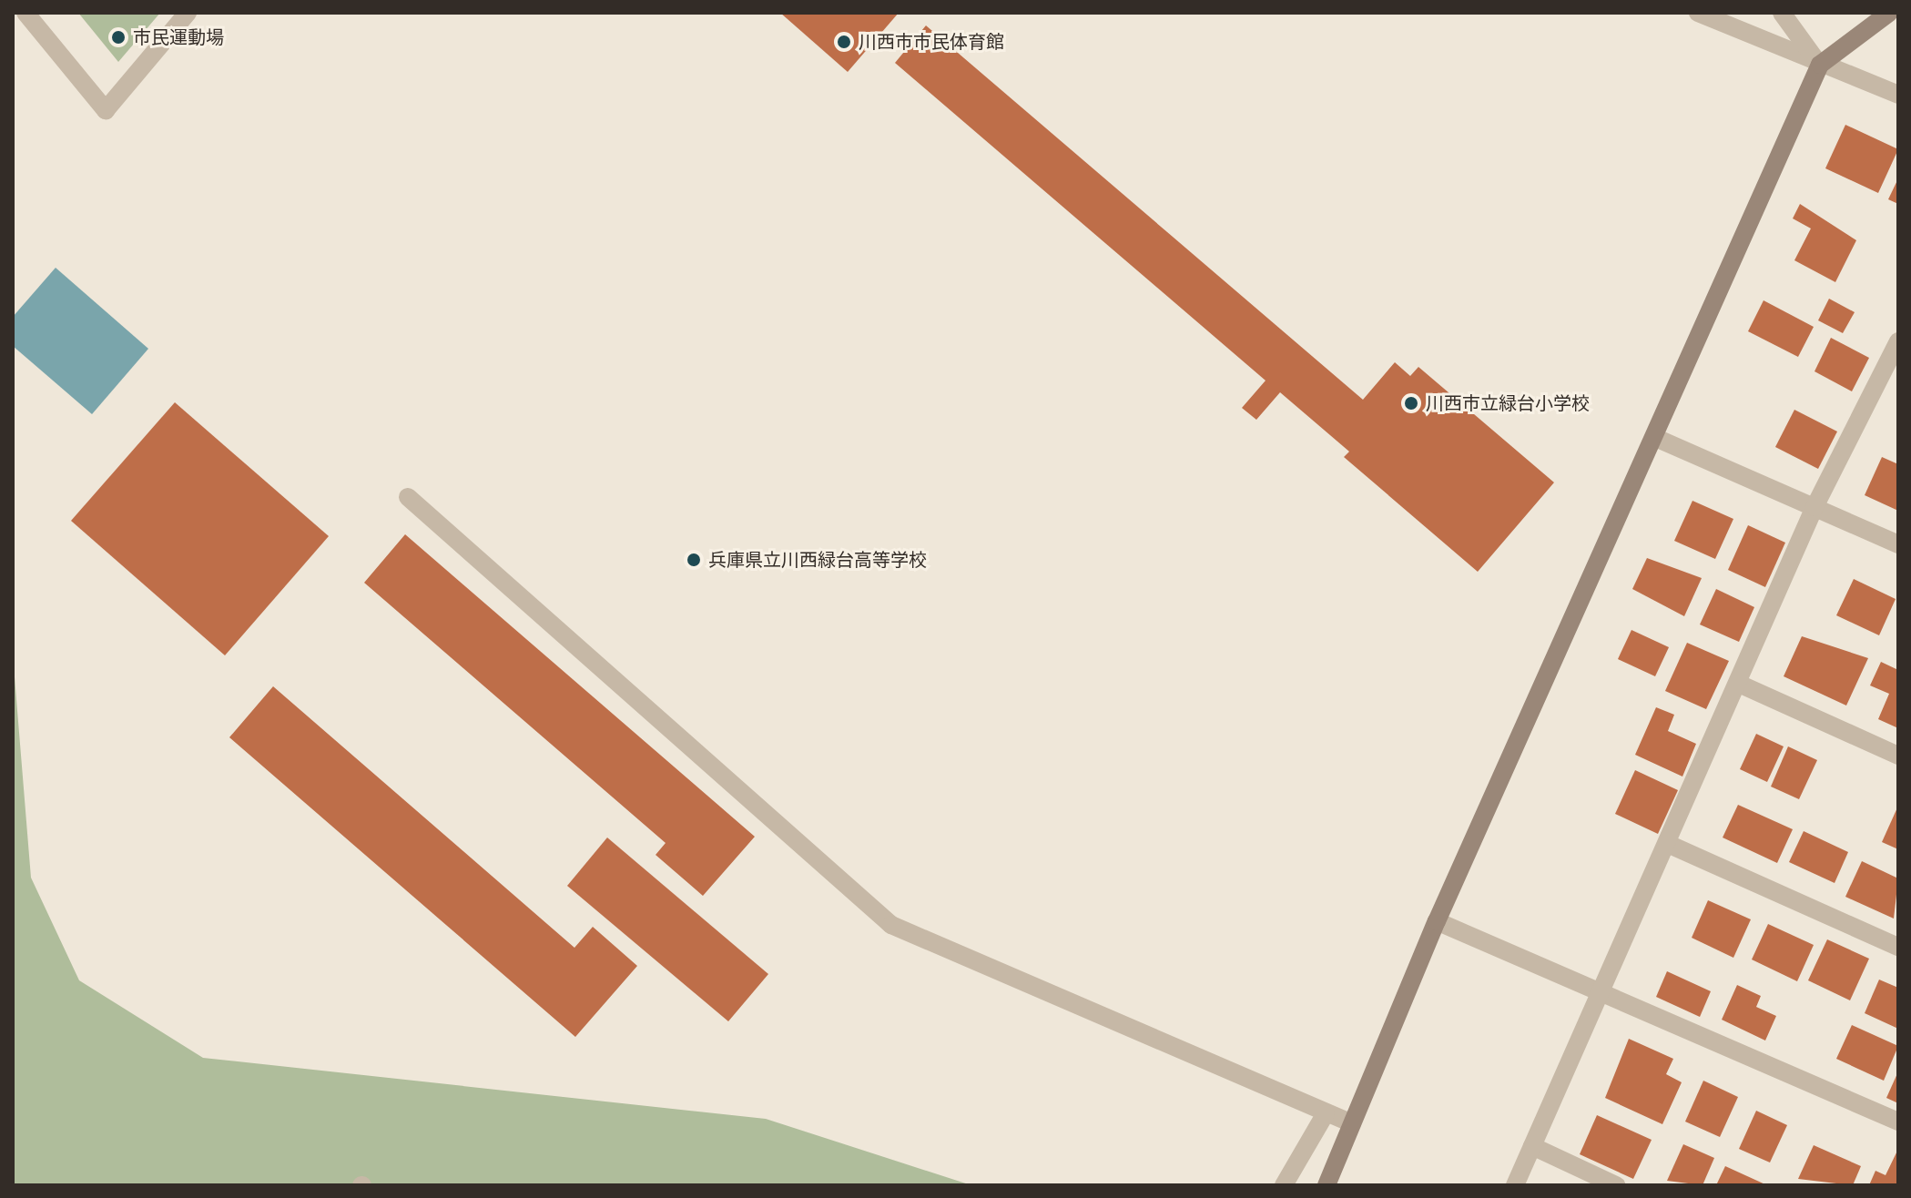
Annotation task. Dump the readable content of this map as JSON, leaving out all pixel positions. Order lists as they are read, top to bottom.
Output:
{
  "places": [
    "市民運動場",
    "川西市市民体育館",
    "川西市立緑台小学校",
    "兵庫県立川西緑台高等学校"
  ]
}
